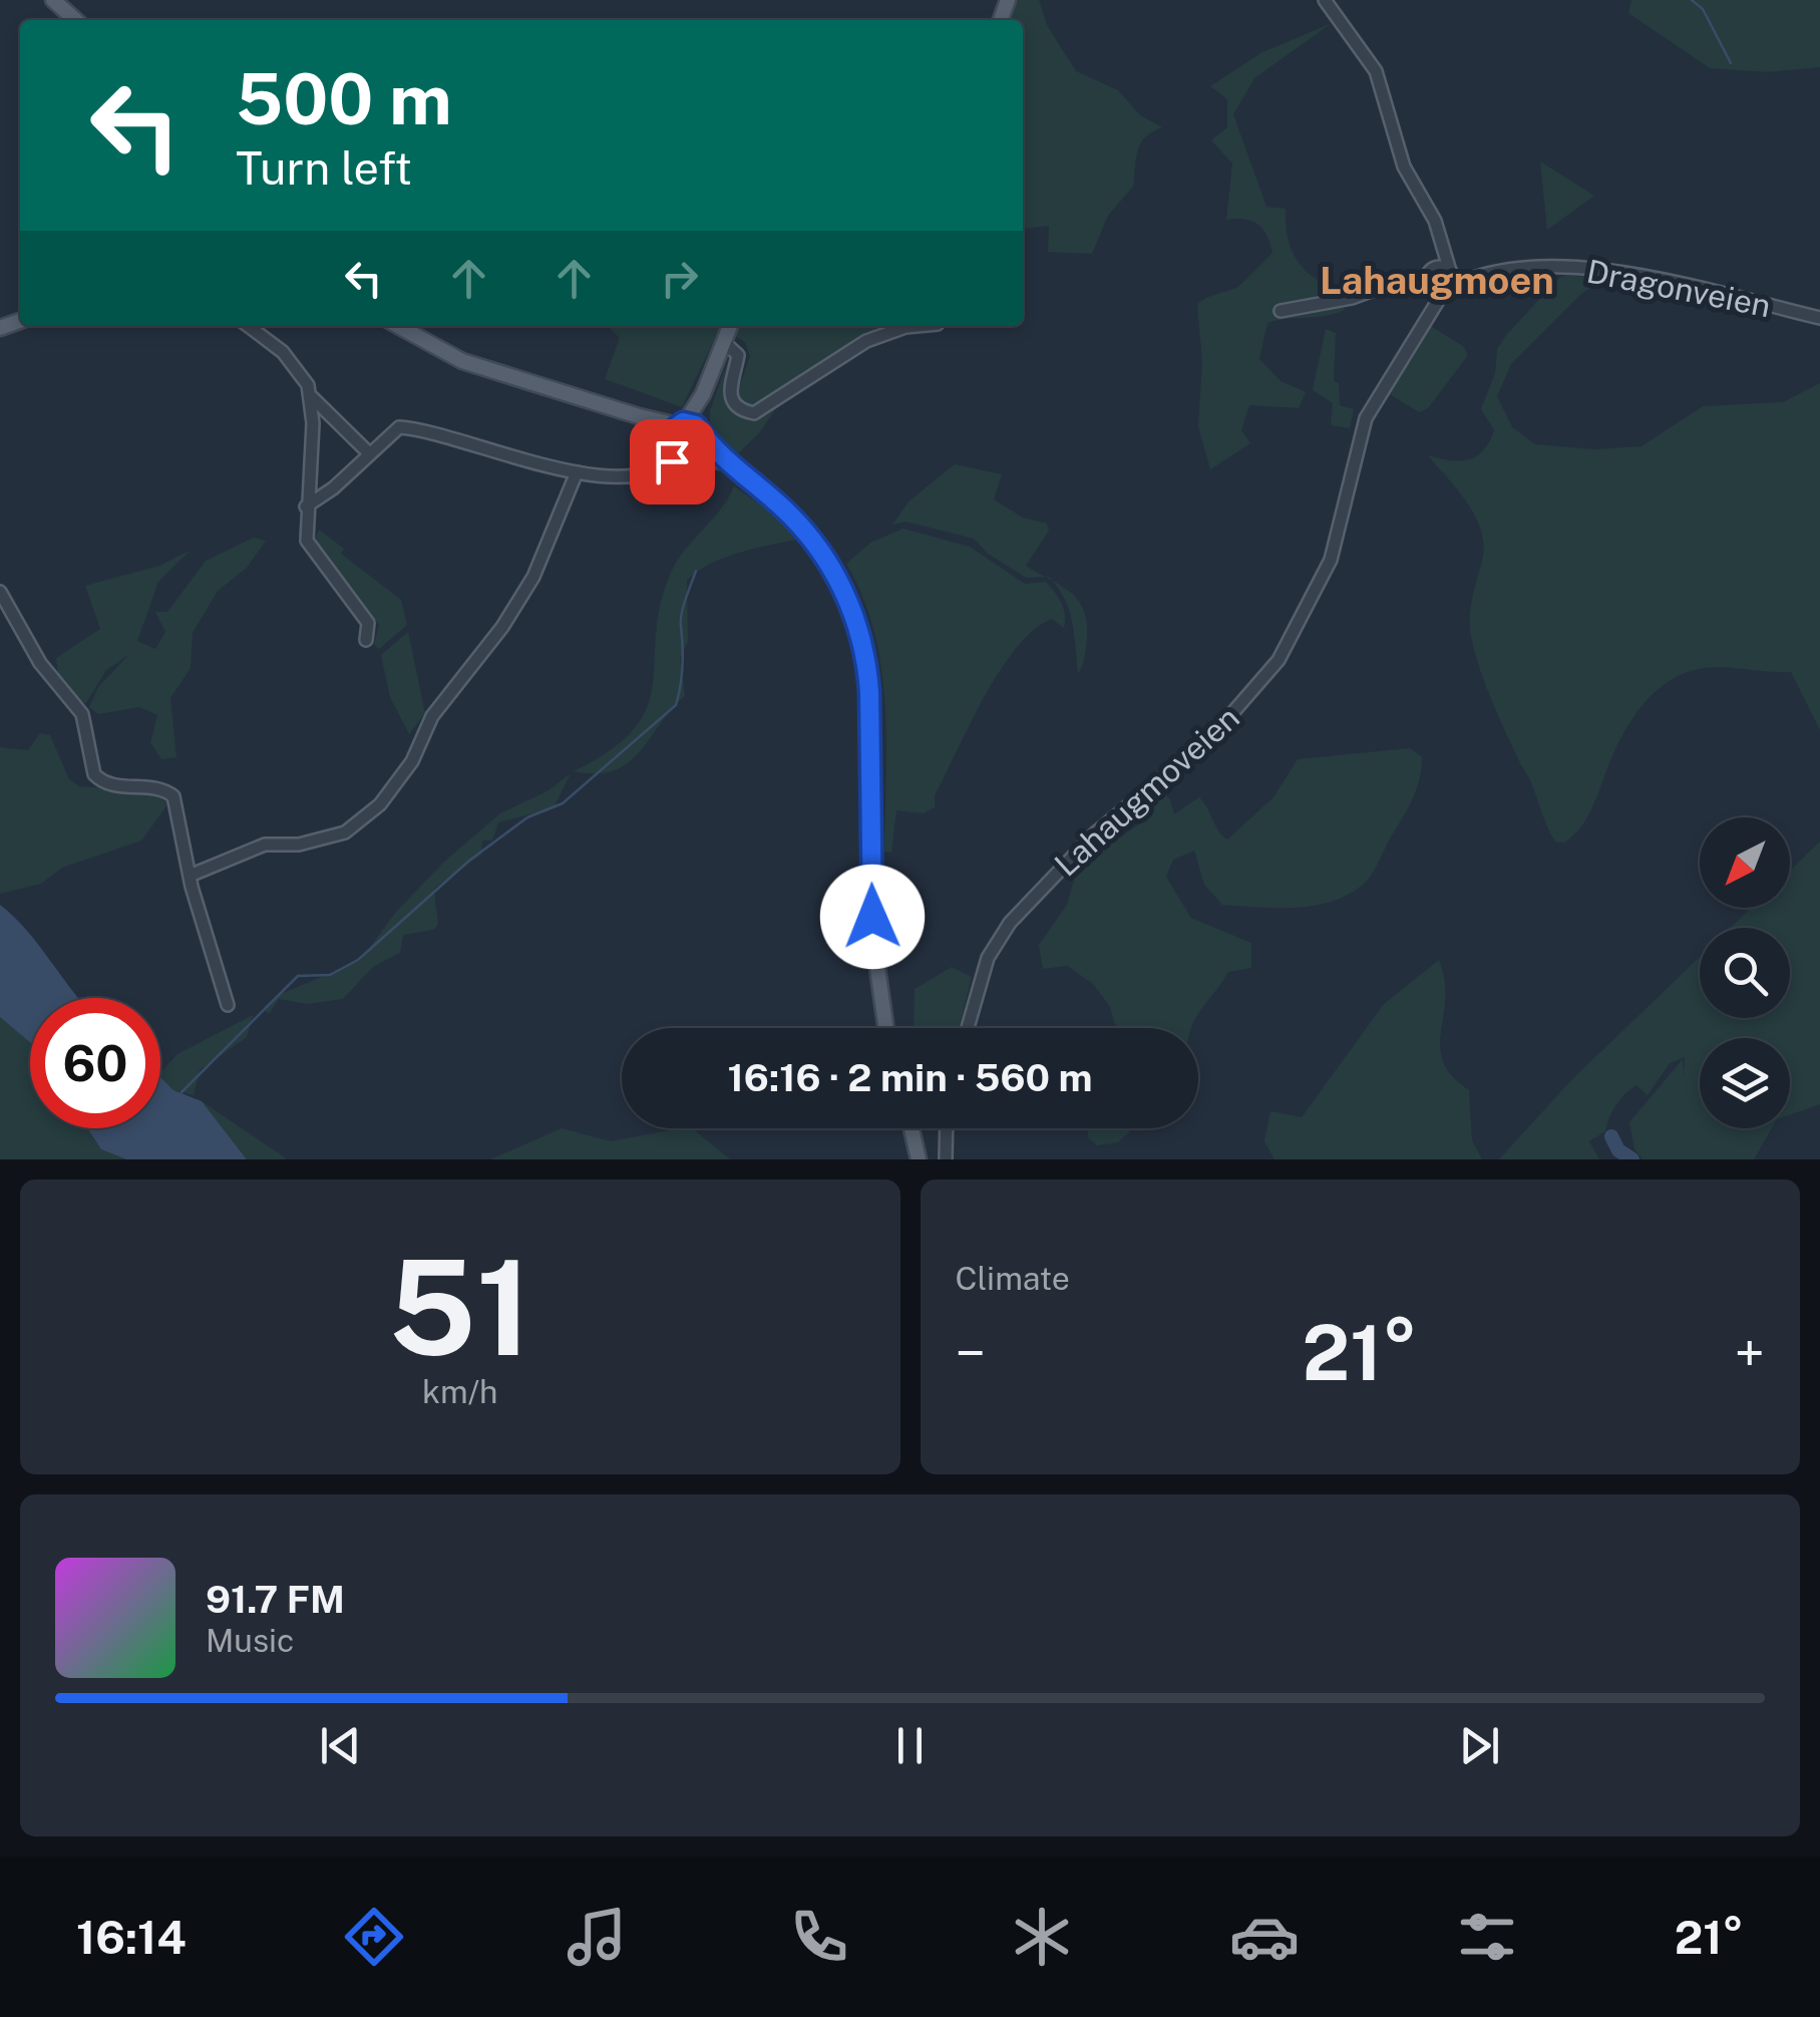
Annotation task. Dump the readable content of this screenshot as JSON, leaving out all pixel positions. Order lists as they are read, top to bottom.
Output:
{
  "streets": {
    "street": ["Dragonveien", "Lahaugmoveien"]
  },
  "crossings": [
    ["Dragonveien", "Lahaugmoveien"]
  ],
  "districts": ["Lahaugmoen"],
  "north": "bottom left",
  "page": {
    "turn": ["500 m", "Turn left"],
    "limit": "60",
    "trip": "16:16 · 2 min · 560 m",
    "tile": [
      ["51", "km/h"],
      "Climate"
    ],
    "heat": ["−", "21°", "+"],
    "song": ["91.7 FM", "Music"],
    "tabs": ["16:14", "21°"]
  }
}
